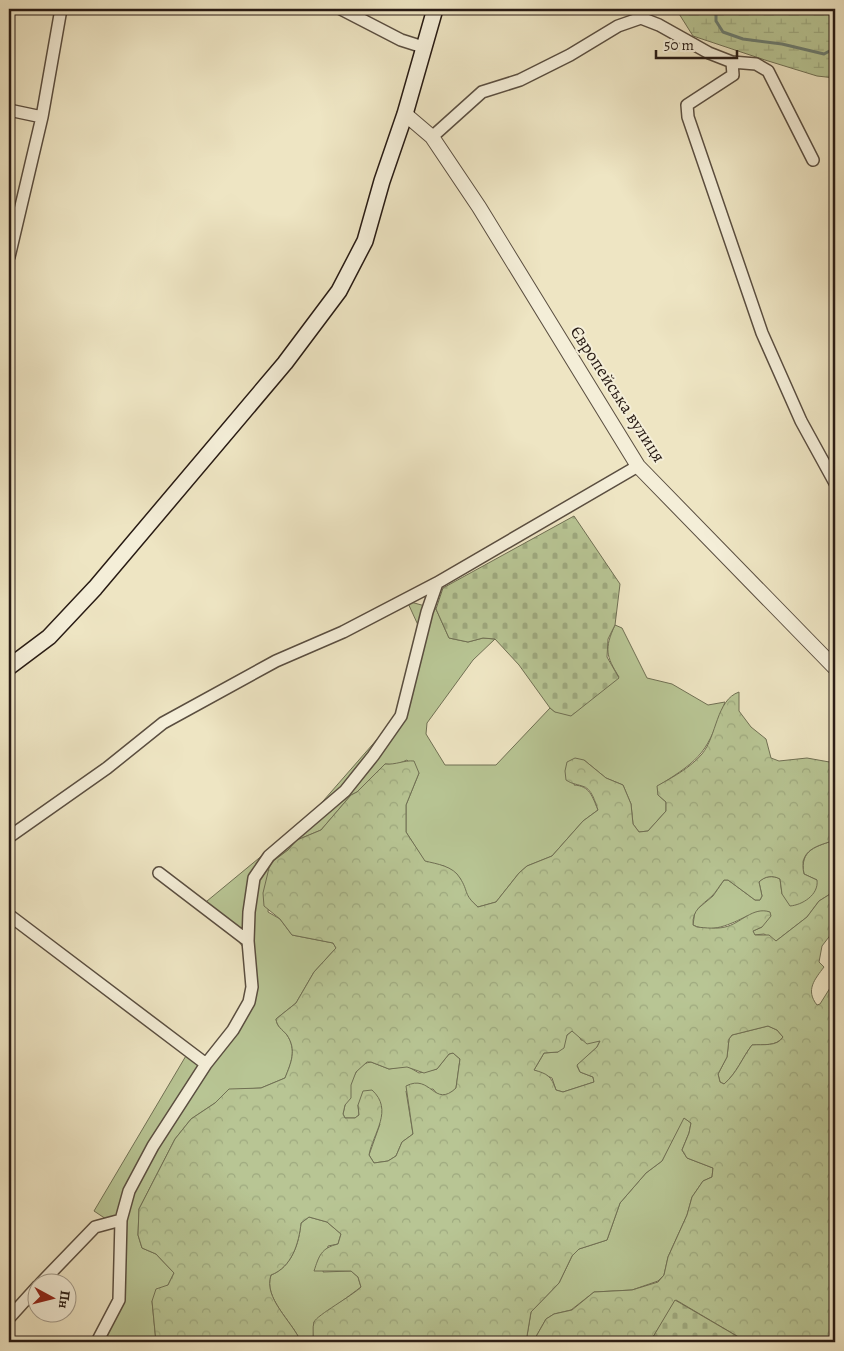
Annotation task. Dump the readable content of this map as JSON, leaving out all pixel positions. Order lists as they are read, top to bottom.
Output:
{
  "streets": {
    "street": ["Європейська вулиця"]
  },
  "scale_bar": "50 m",
  "north": "right"
}
